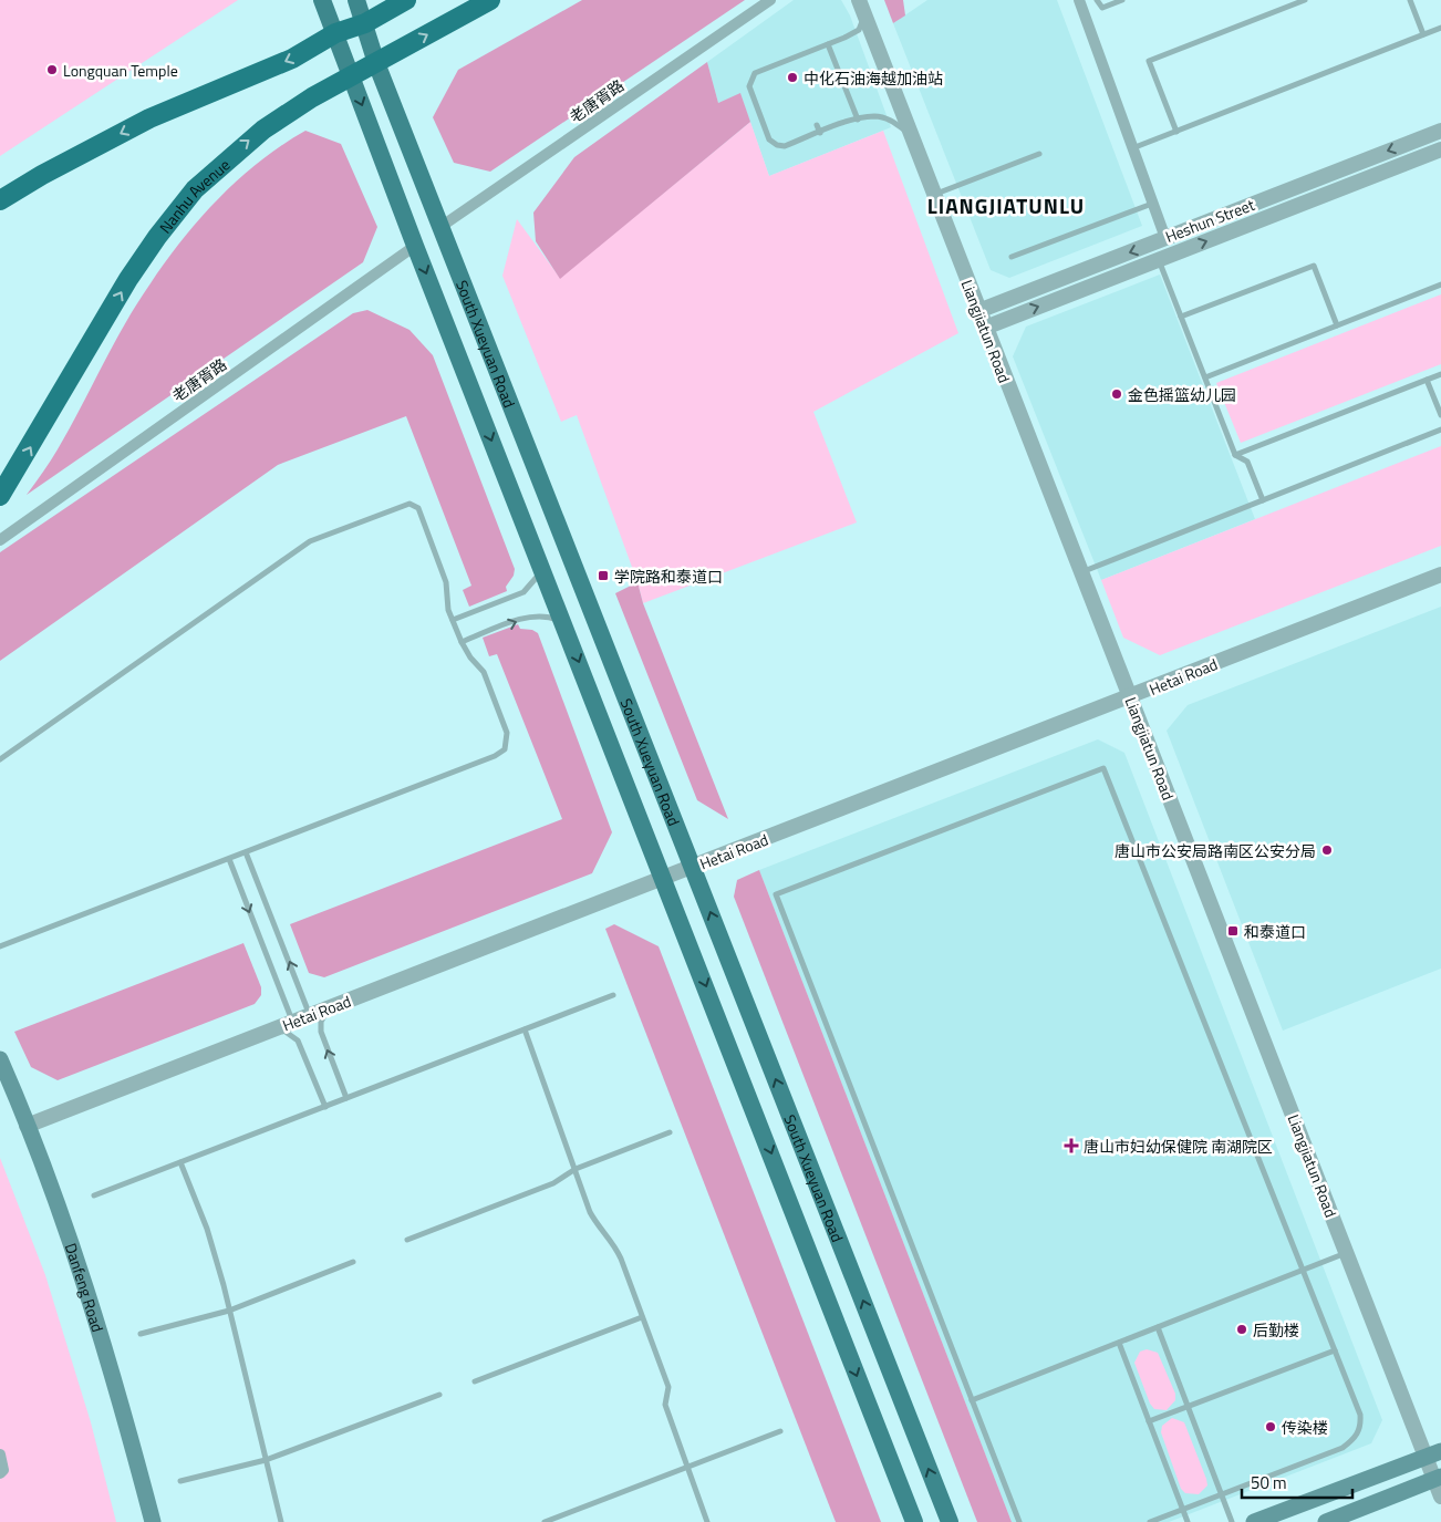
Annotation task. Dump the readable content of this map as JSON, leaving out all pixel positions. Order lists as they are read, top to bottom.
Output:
{
  "streets": {
    "highway": ["Nanhu Avenue"],
    "main road": ["South Xueyuan Road", "Danfeng Road"],
    "street": [
      "老唐胥路",
      "Heshun Street",
      "Liangjiatun Road",
      "Hetai Road"
    ]
  },
  "crossings": [
    ["老唐胥路", "South Xueyuan Road"],
    ["Nanhu Avenue", "South Xueyuan Road"],
    ["Heshun Street", "Liangjiatun Road"],
    ["Liangjiatun Road", "Hetai Road"],
    ["South Xueyuan Road", "Hetai Road"],
    ["Hetai Road", "Danfeng Road"]
  ],
  "districts": ["LIANGJIATUNLU"],
  "places": {
    "other": [
      "Longquan Temple",
      "中化石油海越加油站",
      "金色摇篮幼儿园",
      "唐山市公安局路南区公安分局",
      "后勤楼",
      "传染楼"
    ],
    "transit": ["学院路和泰道口", "和泰道口"],
    "health": ["唐山市妇幼保健院 南湖院区"]
  },
  "scale_bar": "50 m"
}
